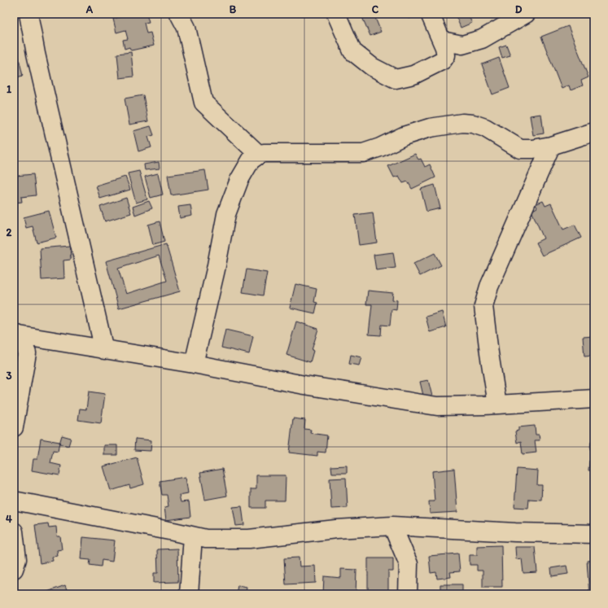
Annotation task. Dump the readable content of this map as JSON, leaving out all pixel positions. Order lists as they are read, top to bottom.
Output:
{
  "grid": {
    "columns": [
      "A",
      "B",
      "C",
      "D"
    ],
    "rows": [
      "1",
      "2",
      "3",
      "4"
    ]
  }
}
